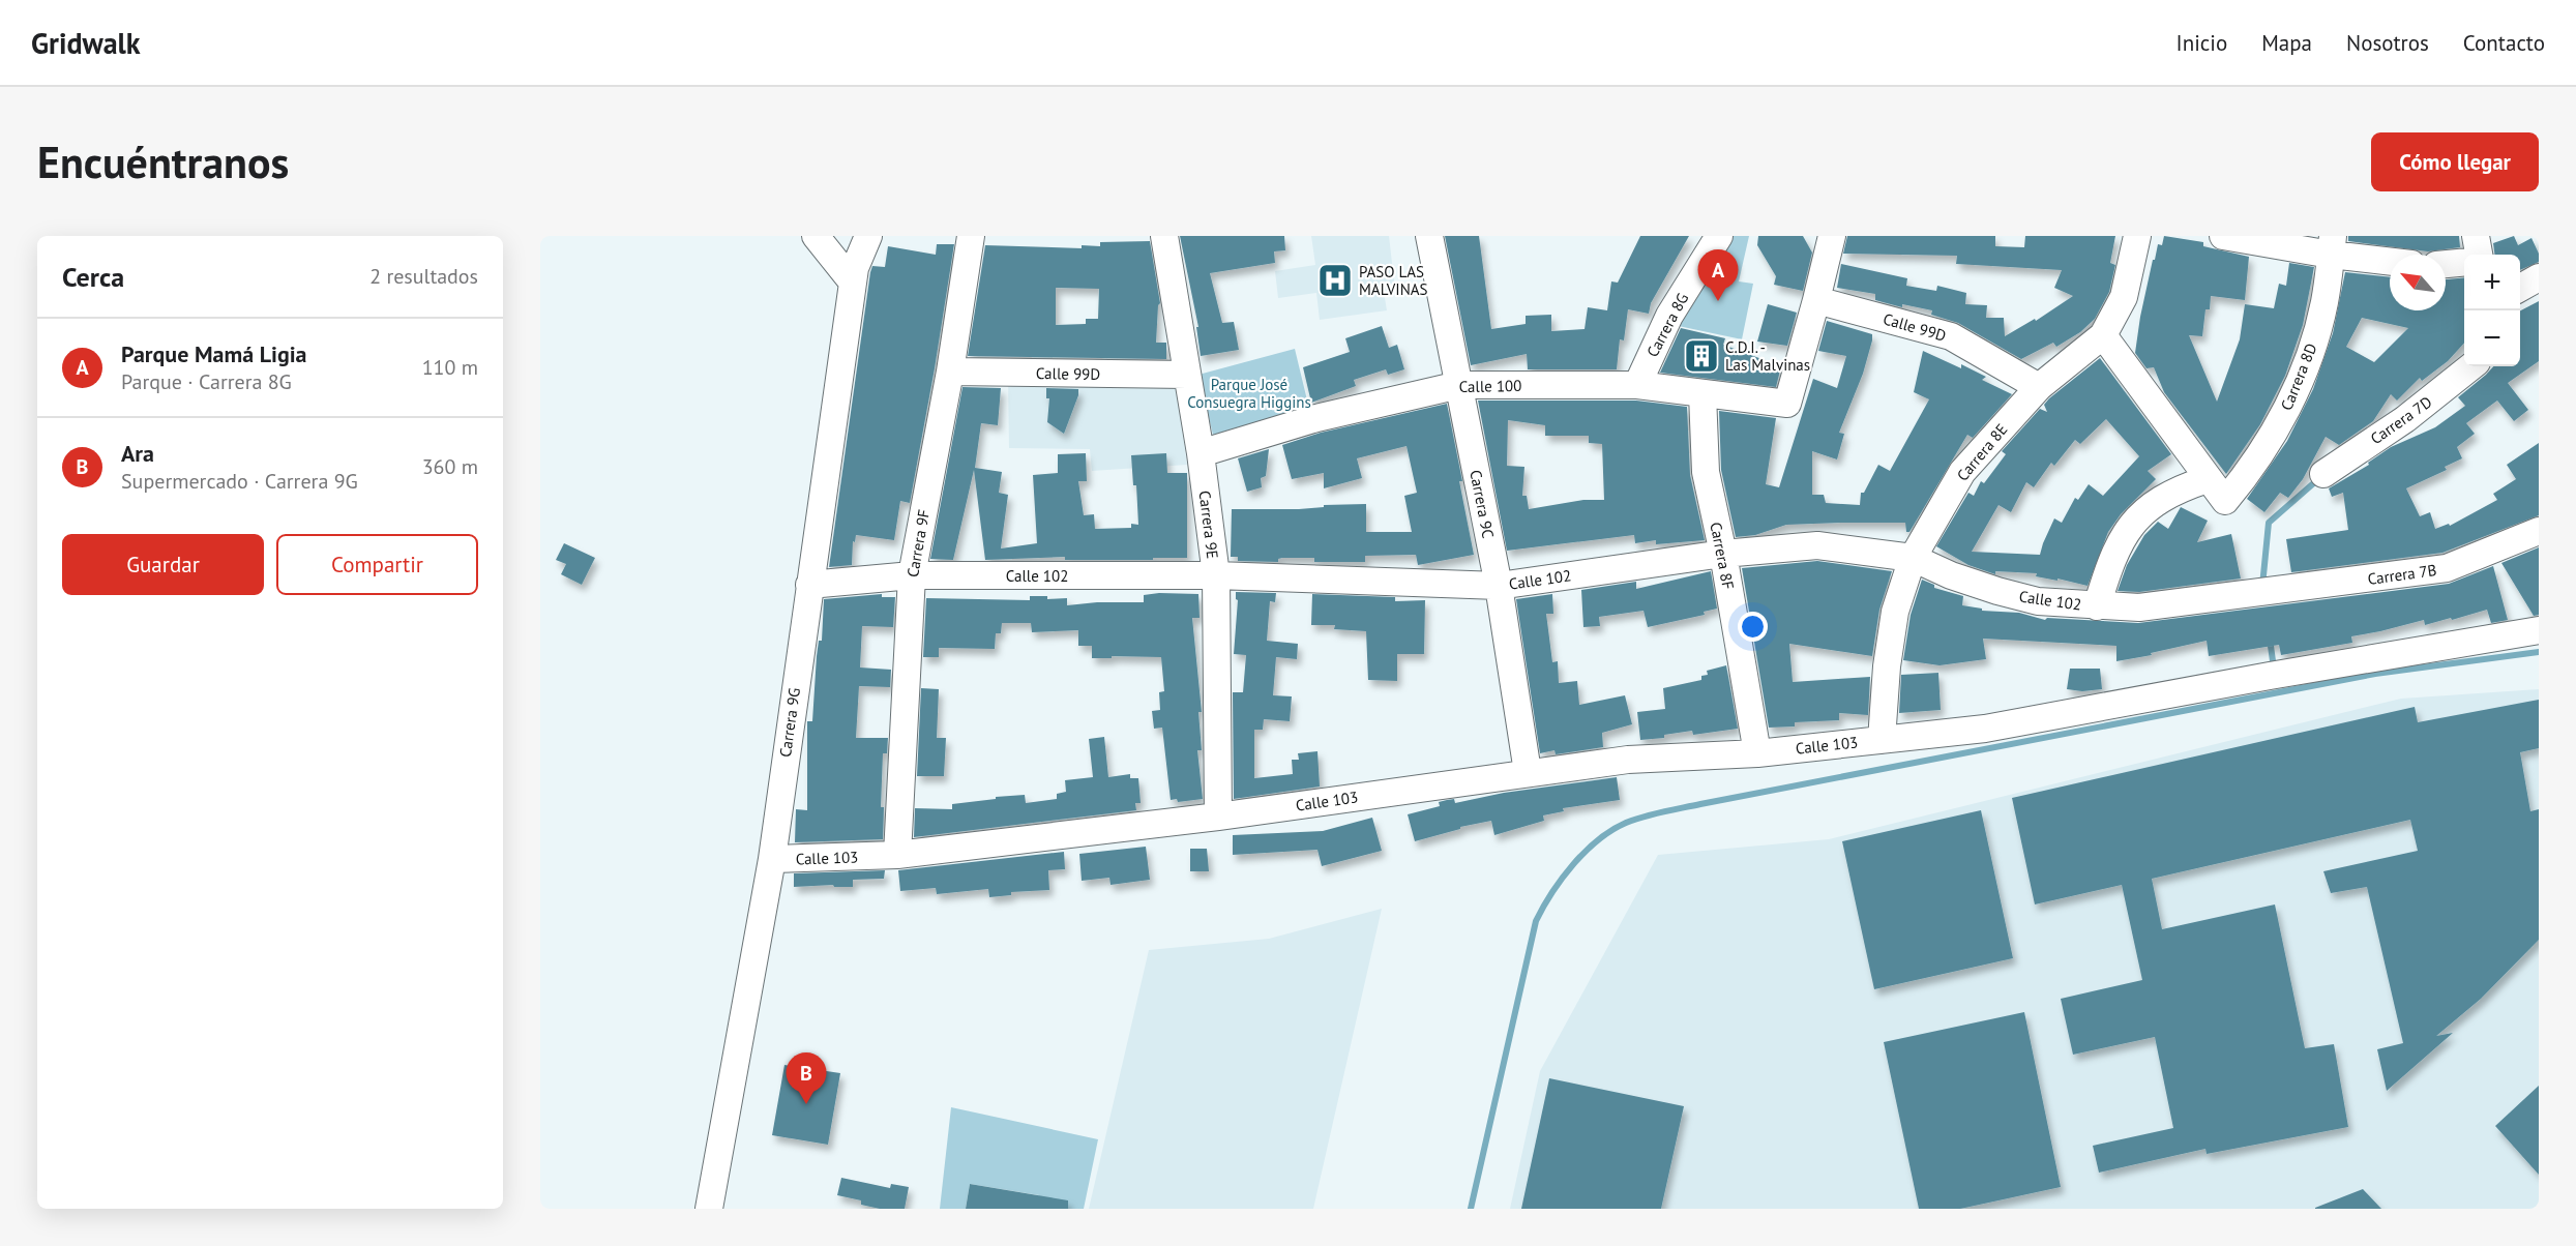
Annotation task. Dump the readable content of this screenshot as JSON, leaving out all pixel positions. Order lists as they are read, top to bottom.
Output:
{
  "streets": {
    "street": [
      "Carrera 8G",
      "Calle 99D",
      "Carrera 8D",
      "Calle 100",
      "Carrera 7D",
      "Carrera 8E",
      "Carrera 9C",
      "Carrera 9E",
      "Carrera 9F",
      "Carrera 8F",
      "Carrera 7B",
      "Calle 102",
      "Carrera 9G",
      "Calle 103"
    ]
  },
  "crossings": [
    ["Carrera 8G", "Calle 100"],
    ["Calle 99D", "Calle 100"],
    ["Calle 99D", "Carrera 8E"],
    ["Calle 99D", "Carrera 9E"],
    ["Calle 99D", "Carrera 9F"],
    ["Calle 100", "Carrera 9C"],
    ["Calle 100", "Carrera 9E"],
    ["Calle 100", "Carrera 8F"],
    ["Carrera 8E", "Calle 102"],
    ["Carrera 8E", "Calle 103"],
    ["Carrera 9C", "Calle 102"],
    ["Carrera 9C", "Calle 103"],
    ["Carrera 9E", "Calle 102"],
    ["Carrera 9E", "Calle 103"],
    ["Carrera 9F", "Calle 102"],
    ["Carrera 9F", "Calle 103"],
    ["Carrera 8F", "Calle 102"],
    ["Carrera 8F", "Calle 103"],
    ["Carrera 7B", "Calle 102"],
    ["Calle 102", "Carrera 9G"],
    ["Carrera 9G", "Calle 103"]
  ],
  "parks": ["Parque José Consuegra Higgins"],
  "places": {
    "hospital": ["PASO LAS MALVINAS"],
    "building": ["C.D.I. - Las Malvinas"]
  },
  "north": "top left",
  "page": {
    "header": "Gridwalk",
    "nav": [
      "Inicio",
      "Mapa",
      "Nosotros",
      "Contacto"
    ],
    "buttons": [
      "Cómo llegar",
      ["Guardar", "Compartir"]
    ],
    "title": "Encuéntranos",
    "heading": ["Cerca", "2 resultados"],
    "pins": ["A", "B"],
    "map_buttons": ["+", "−"],
    "list": [
      {
        "mark": "A",
        "name": "Parque Mamá Ligia",
        "note": "Parque · Carrera 8G",
        "value": "110 m"
      },
      {
        "mark": "B",
        "name": "Ara",
        "note": "Supermercado · Carrera 9G",
        "value": "360 m"
      }
    ]
  }
}
